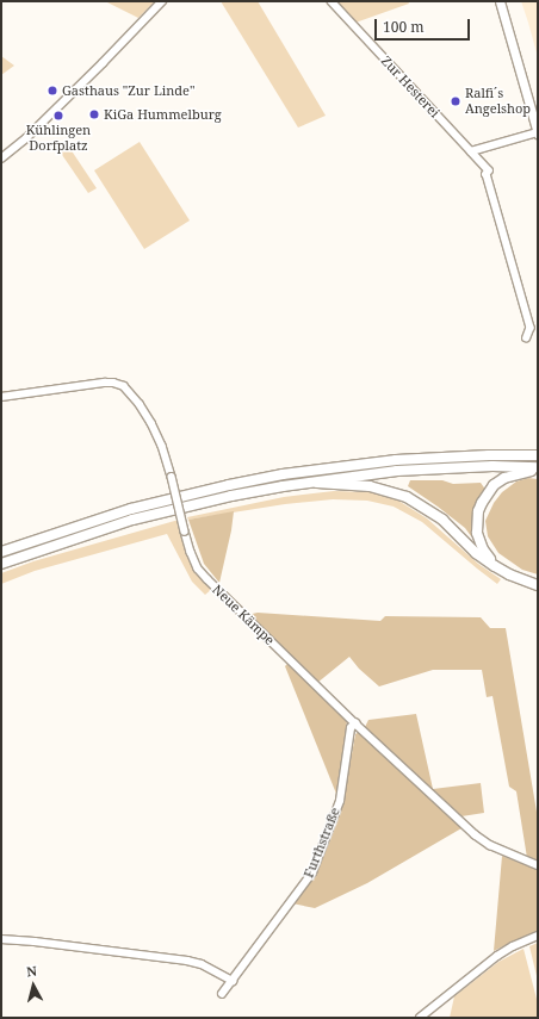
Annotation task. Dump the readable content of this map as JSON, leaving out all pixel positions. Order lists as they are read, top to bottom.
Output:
{
  "streets": {
    "street": ["Zur Hesterei", "Neue Kämpe", "Furthstraße"]
  },
  "crossings": [
    ["Neue Kämpe", "Furthstraße"]
  ],
  "places": [
    "Gasthaus \"Zur Linde\"",
    "Ralfi´s Angelshop",
    "KiGa Hummelburg",
    "Kühlingen Dorfplatz"
  ],
  "scale_bar": "100 m",
  "north": "top"
}
